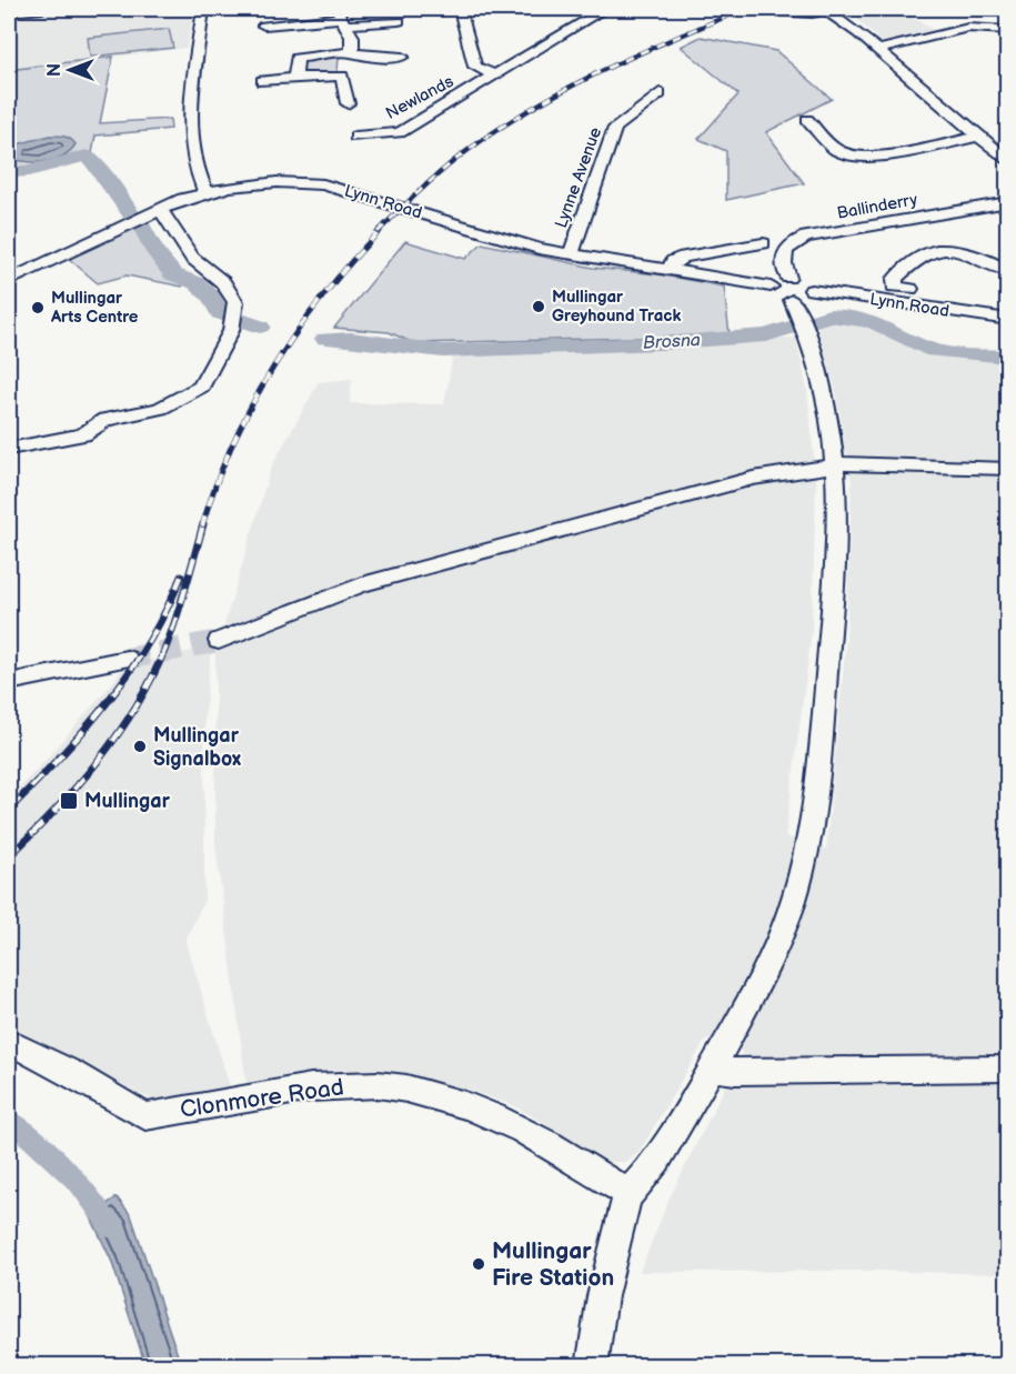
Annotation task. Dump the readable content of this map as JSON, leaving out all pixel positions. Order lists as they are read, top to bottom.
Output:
{
  "streets": {
    "street": [
      "Newlands",
      "Lynne Avenue",
      "Lynn Road",
      "Ballinderry",
      "Clonmore Road"
    ]
  },
  "crossings": [
    ["Lynne Avenue", "Lynn Road"]
  ],
  "water": ["Brosna"],
  "places": {
    "other": [
      "Mullingar Greyhound Track",
      "Mullingar Arts Centre",
      "Mullingar Signalbox",
      "Mullingar Fire Station"
    ],
    "transit": ["Mullingar"]
  },
  "north": "left"
}
